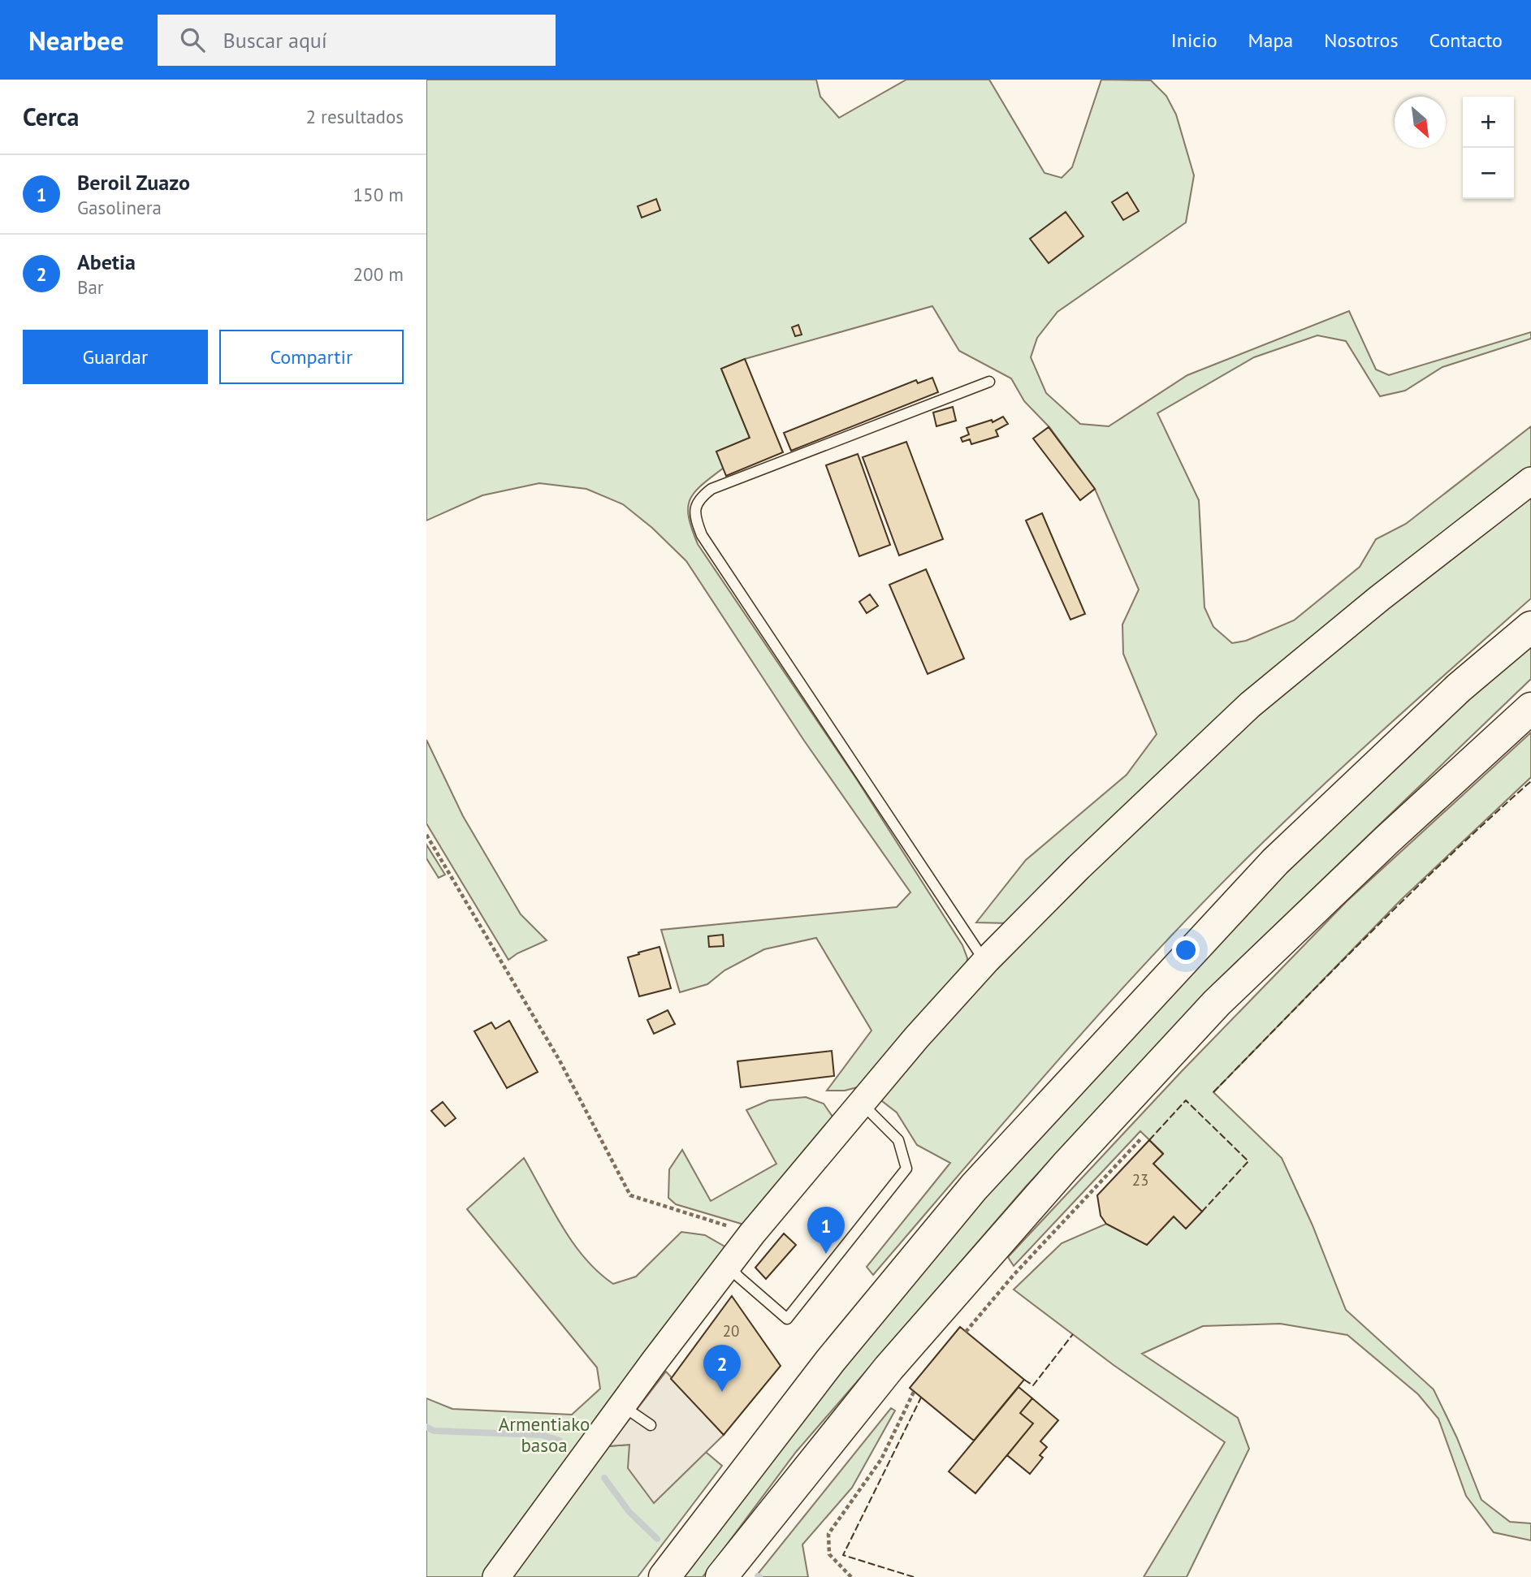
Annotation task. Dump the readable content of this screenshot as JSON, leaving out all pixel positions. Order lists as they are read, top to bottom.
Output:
{
  "parks": ["Armentiako basoa"],
  "house_numbers": ["23", "20"],
  "north": "bottom right",
  "page": {
    "header": "Nearbee",
    "search": "Buscar aquí",
    "nav": [
      "Inicio",
      "Mapa",
      "Nosotros",
      "Contacto"
    ],
    "heading": ["Cerca", "2 resultados"],
    "map_buttons": ["+", "−"],
    "list": [
      {
        "mark": "1",
        "name": "Beroil Zuazo",
        "note": "Gasolinera",
        "value": "150 m"
      },
      {
        "mark": "2",
        "name": "Abetia",
        "note": "Bar",
        "value": "200 m"
      }
    ],
    "buttons": ["Guardar", "Compartir"],
    "pins": ["1", "2"]
  }
}
